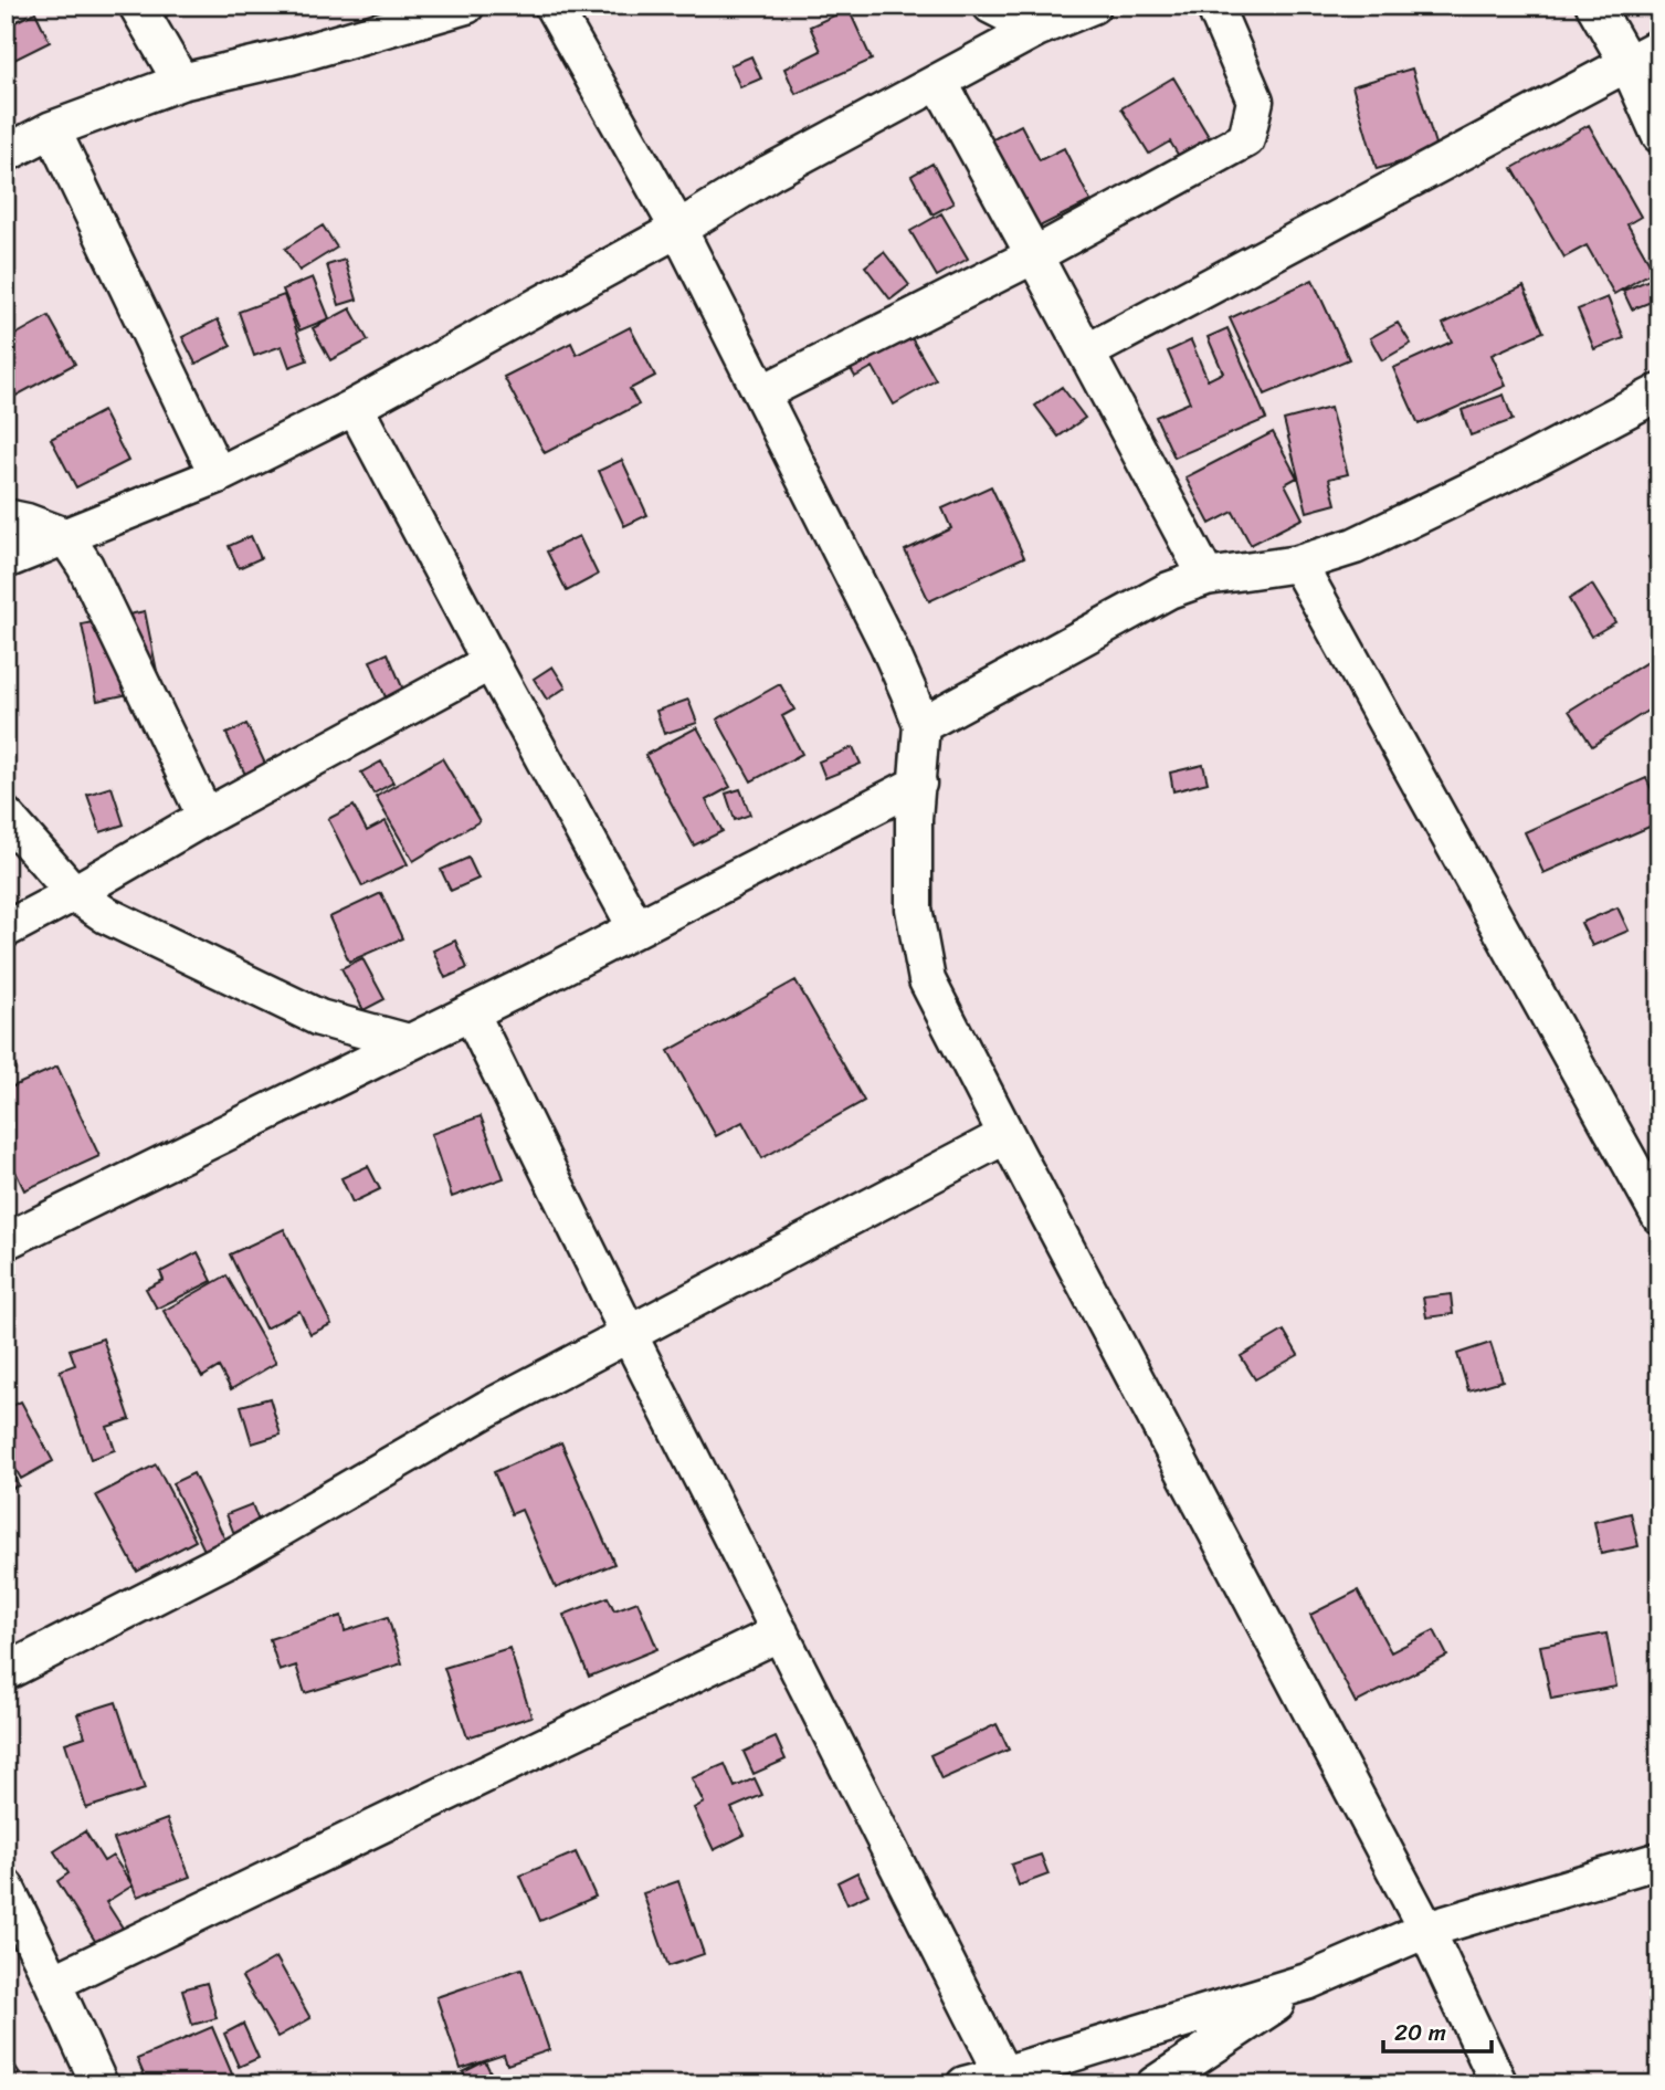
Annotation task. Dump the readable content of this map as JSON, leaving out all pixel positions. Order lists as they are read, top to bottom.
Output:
{
  "scale_bar": "20 m"
}
